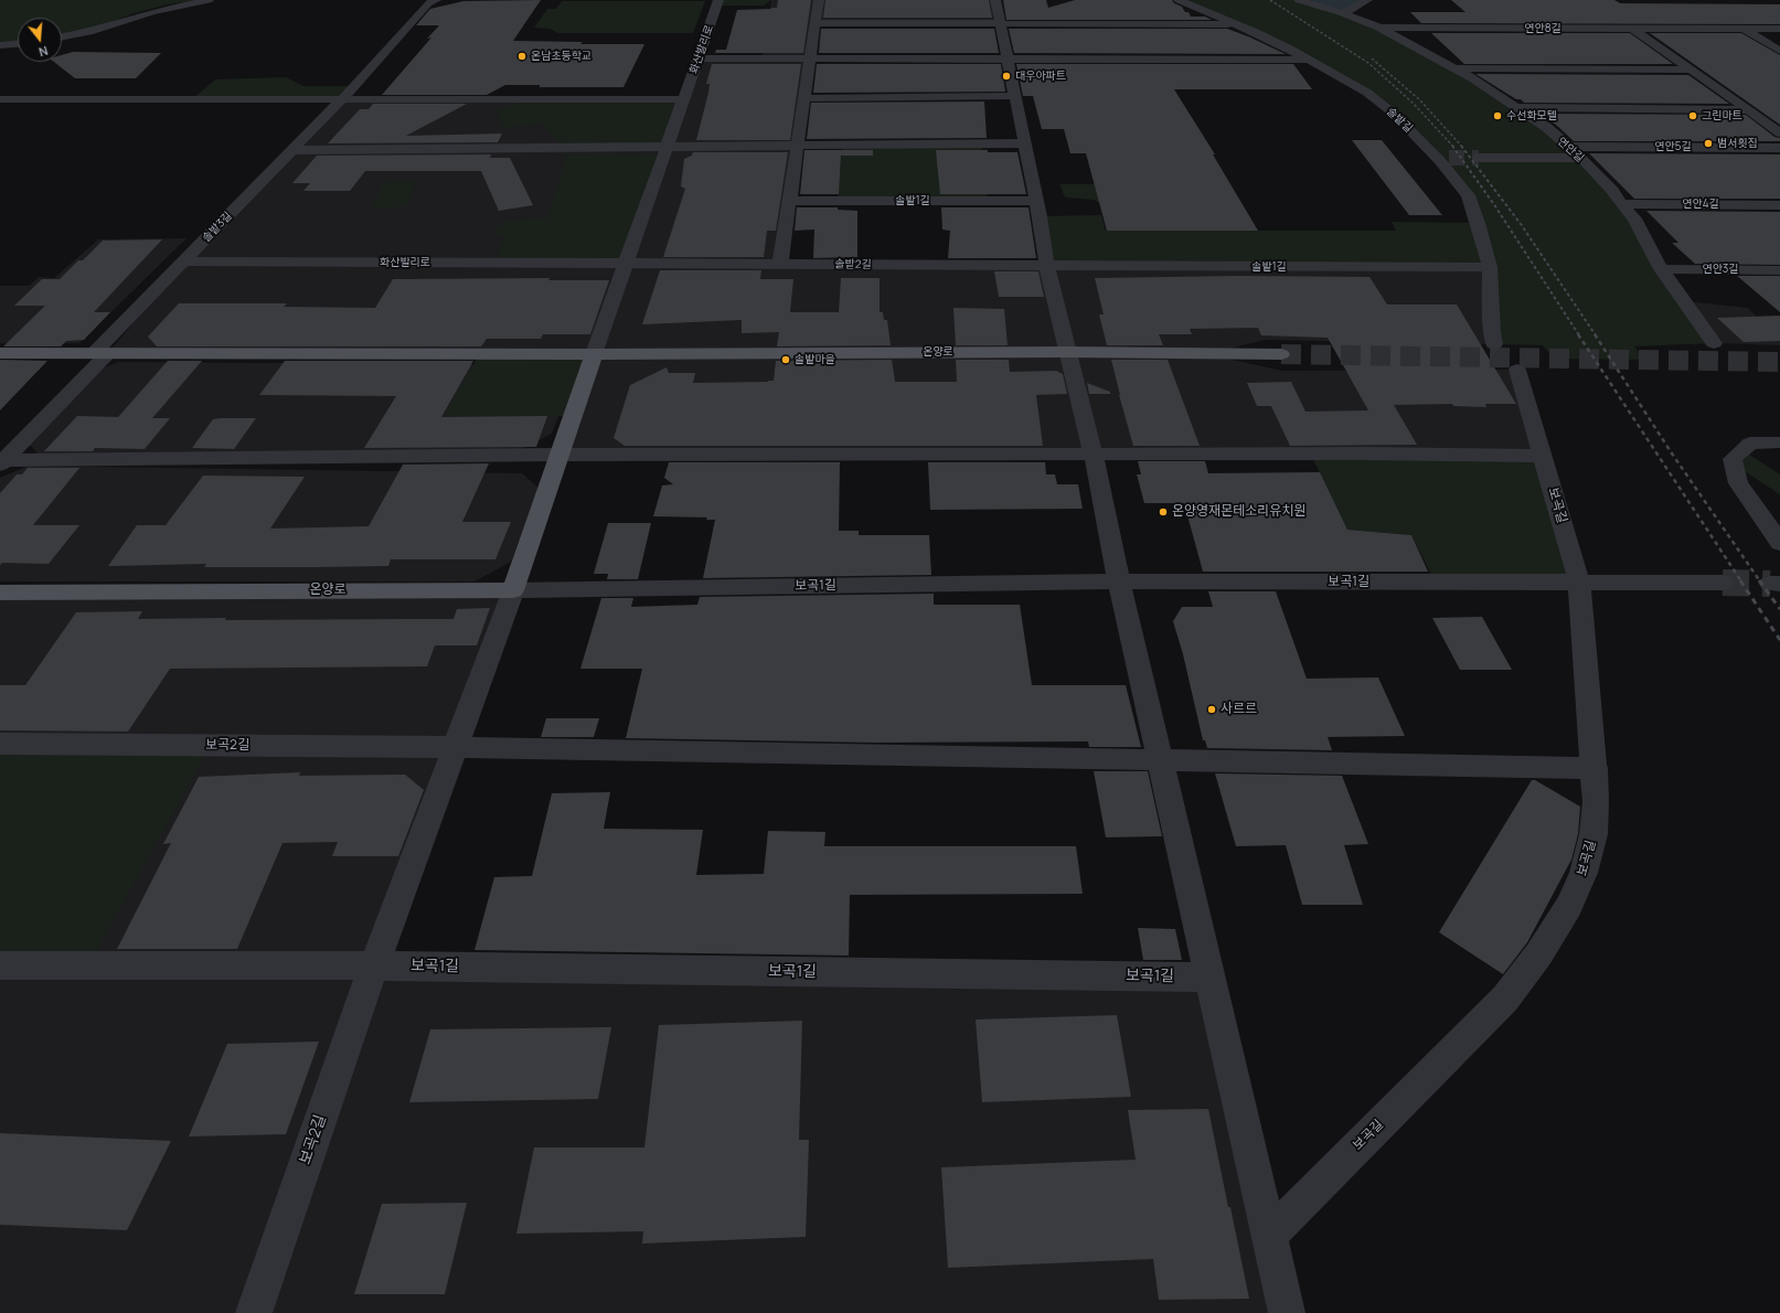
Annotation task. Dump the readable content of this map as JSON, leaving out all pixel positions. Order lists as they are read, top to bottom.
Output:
{
  "streets": {
    "main road": ["온양로"],
    "street": [
      "연안8길",
      "화산발리로",
      "솔밭길",
      "연안5길",
      "연안길",
      "솔밭1길",
      "연안4길",
      "솔밭3길",
      "솔밭2길",
      "연안3길",
      "보곡길",
      "보곡1길",
      "보곡2길"
    ]
  },
  "crossings": [
    ["연안8길", "연안길"],
    ["화산발리로", "솔밭3길"],
    ["화산발리로", "솔밭2길"],
    ["화산발리로", "온양로"],
    ["솔밭길", "솔밭1길"],
    ["연안5길", "연안길"],
    ["연안길", "연안4길"],
    ["연안길", "연안3길"],
    ["솔밭1길", "솔밭2길"],
    ["솔밭3길", "온양로"],
    ["온양로", "보곡1길"],
    ["온양로", "보곡2길"],
    ["보곡길", "보곡1길"],
    ["보곡1길", "보곡2길"]
  ],
  "places": [
    "온남초등학교",
    "대우아파트",
    "수선화모텔",
    "그린마트",
    "범서횟집",
    "솔밭마을",
    "온양영재몬테소리유치원",
    "사르르"
  ],
  "north": "bottom"
}
